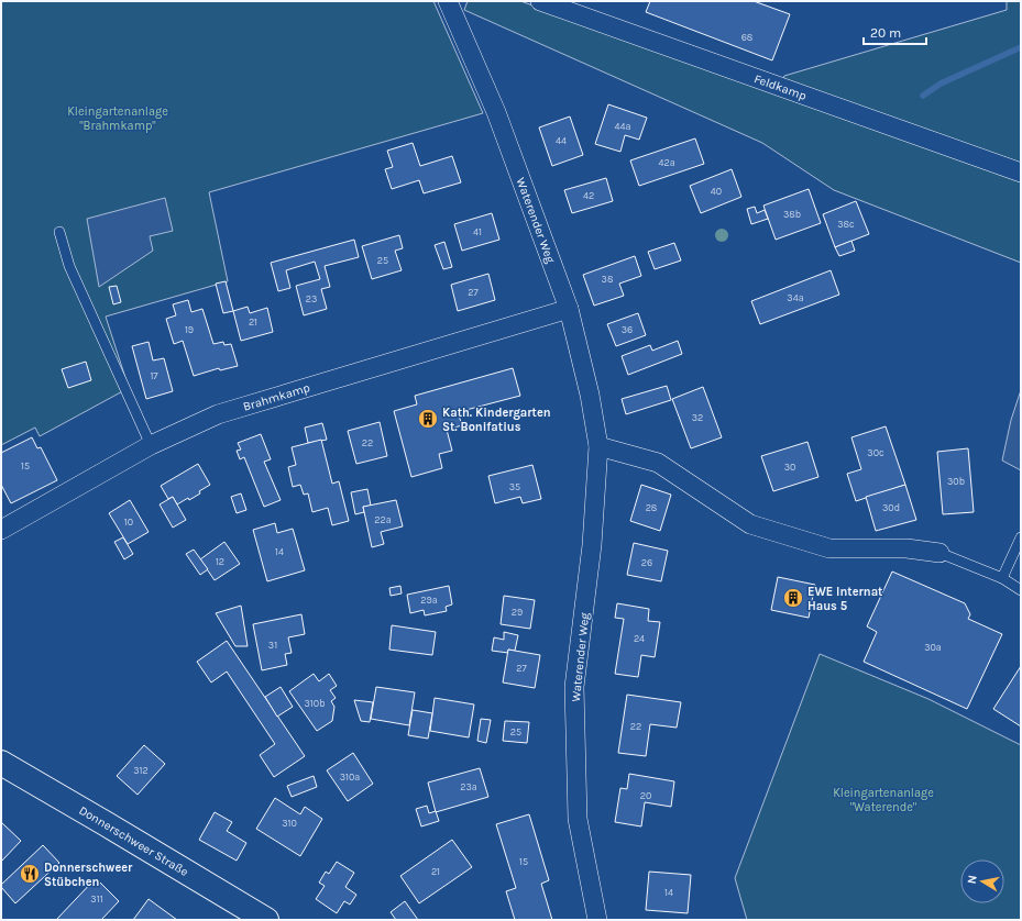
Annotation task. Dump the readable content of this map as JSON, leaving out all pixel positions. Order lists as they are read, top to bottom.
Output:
{
  "streets": {
    "main road": ["Donnerschweer Straße"],
    "street": ["Feldkamp", "Waterender Weg", "Brahmkamp"]
  },
  "crossings": [
    ["Waterender Weg", "Brahmkamp"]
  ],
  "parks": ["Kleingartenanlage \"Brahmkamp\"", "Kleingartenanlage \"Waterende\""],
  "places": {
    "building": ["Kath. Kindergarten St. Bonifatius", "EWE Internat Haus 5"],
    "restaurant": ["Donnerschweer Stübchen"]
  },
  "house_numbers": [
    "68",
    "44a",
    "44",
    "42a",
    "40",
    "42",
    "38b",
    "38c",
    "41",
    "25",
    "38",
    "27",
    "34a",
    "23",
    "21",
    "19",
    "36",
    "17",
    "32",
    "22",
    "30c",
    "15",
    "30",
    "30b",
    "35",
    "28",
    "30d",
    "22a",
    "10",
    "14",
    "12",
    "26",
    "29a",
    "29",
    "24",
    "31",
    "30a",
    "27",
    "310b",
    "22",
    "25",
    "312",
    "310a",
    "23a",
    "20",
    "310",
    "15",
    "21",
    "14",
    "311"
  ],
  "scale_bar": "20 m",
  "north": "left"
}
